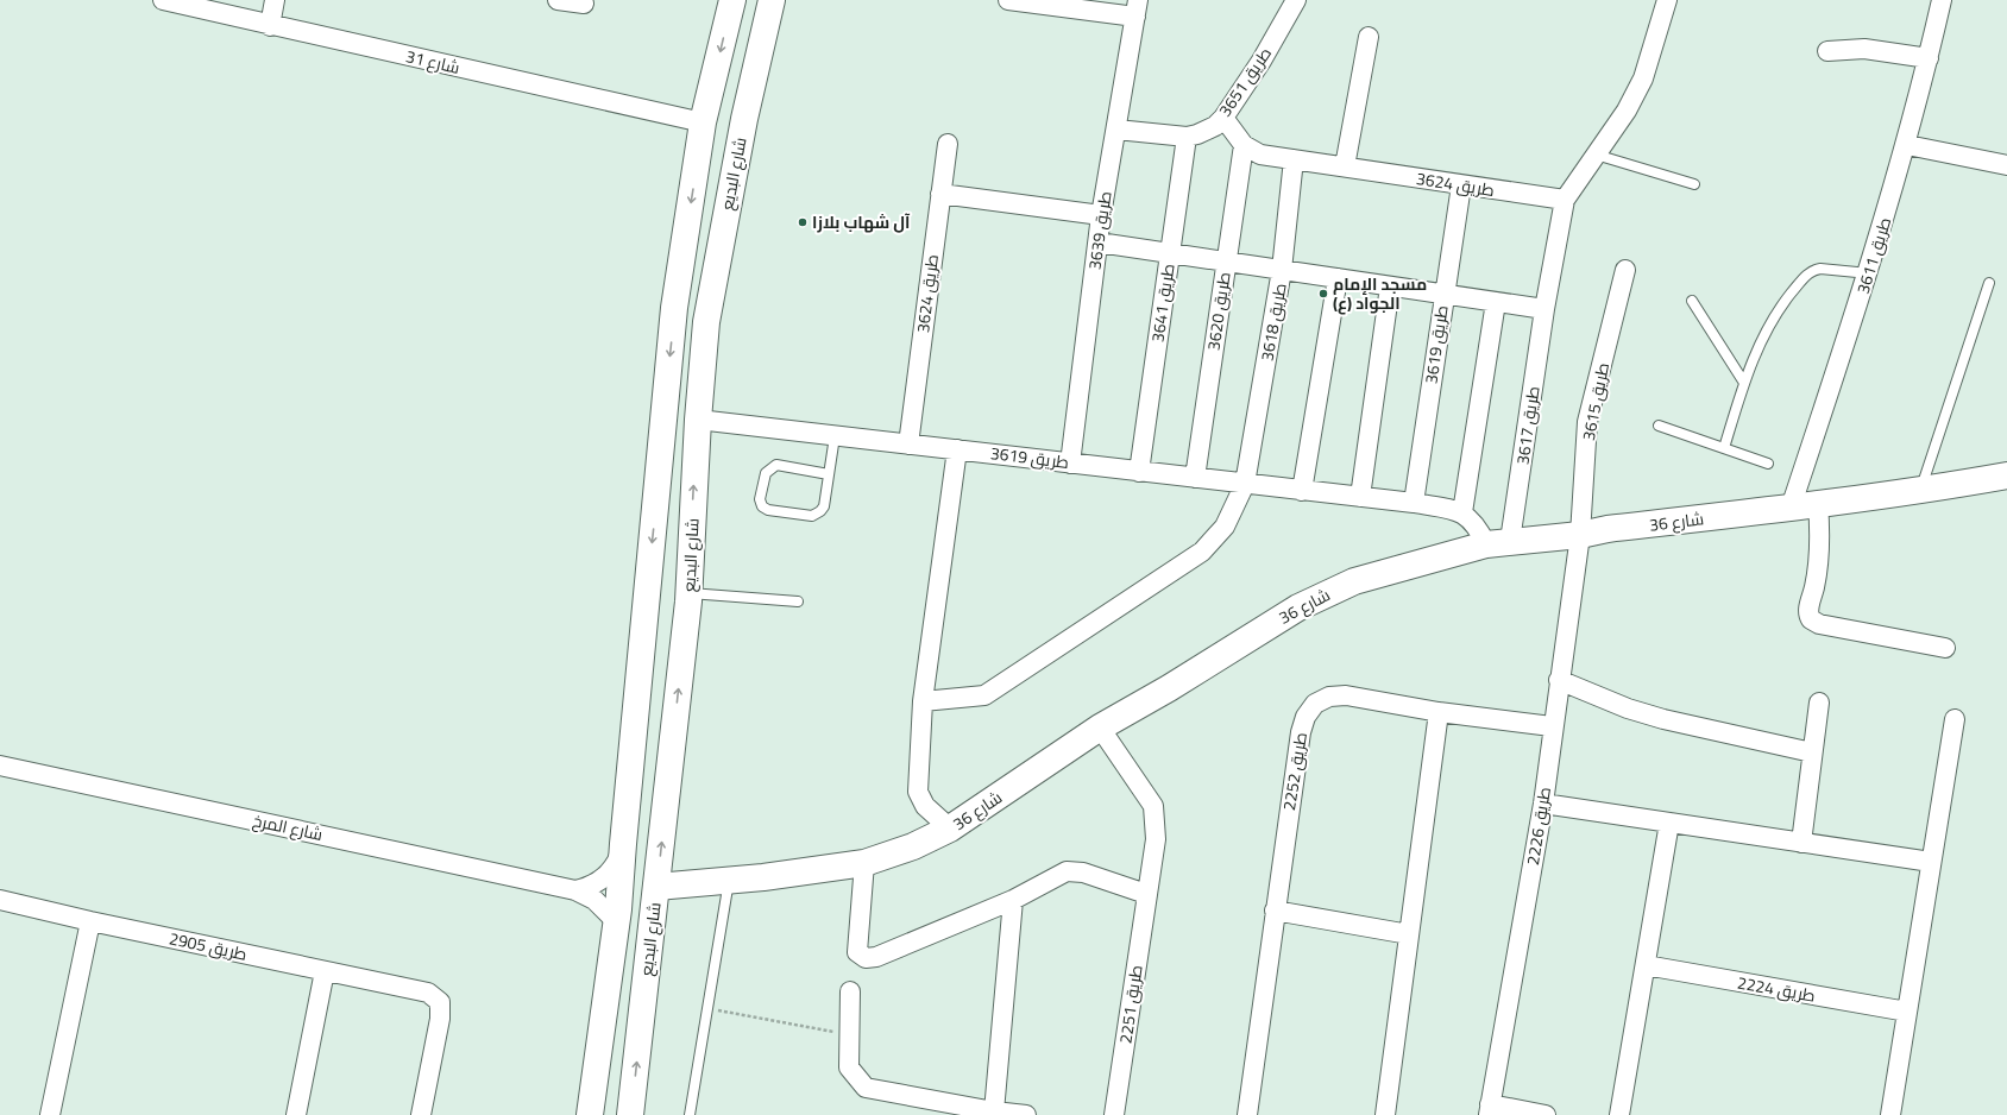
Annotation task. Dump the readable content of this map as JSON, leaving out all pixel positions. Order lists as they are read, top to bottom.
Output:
{
  "streets": {
    "main road": ["شارع البديع", "شارع 36"],
    "street": [
      "شارع 31",
      "طريق 3651",
      "طريق 3624",
      "طريق 3639",
      "طريق 3611",
      "طريق 3641",
      "طريق 3620",
      "طريق 3618",
      "طريق 3619",
      "طريق 3615",
      "طريق 3617",
      "طريق 2252",
      "طريق 2226",
      "شارع المرخ",
      "طريق 2905",
      "طريق 2224",
      "طريق 2251"
    ]
  },
  "crossings": [
    ["طريق 3651", "طريق 3624"],
    ["طريق 3651", "طريق 3639"],
    ["طريق 3651", "طريق 3641"],
    ["شارع البديع", "طريق 3619"],
    ["شارع البديع", "شارع 36"],
    ["طريق 3624", "طريق 3620"],
    ["طريق 3624", "طريق 3618"],
    ["طريق 3624", "طريق 3619"],
    ["طريق 3624", "طريق 3617"],
    ["طريق 3639", "طريق 3619"],
    ["طريق 3611", "شارع 36"],
    ["طريق 3641", "طريق 3619"],
    ["طريق 3620", "طريق 3619"],
    ["طريق 3618", "طريق 3619"],
    ["طريق 3615", "شارع 36"],
    ["طريق 3615", "طريق 2226"],
    ["طريق 3617", "شارع 36"],
    ["شارع 36", "طريق 2226"],
    ["شارع 36", "طريق 2251"],
    ["طريق 2252", "طريق 2226"]
  ],
  "places": ["آل شهاب بلازا", "مسجد الإمام الجواد (ع)"]
}
